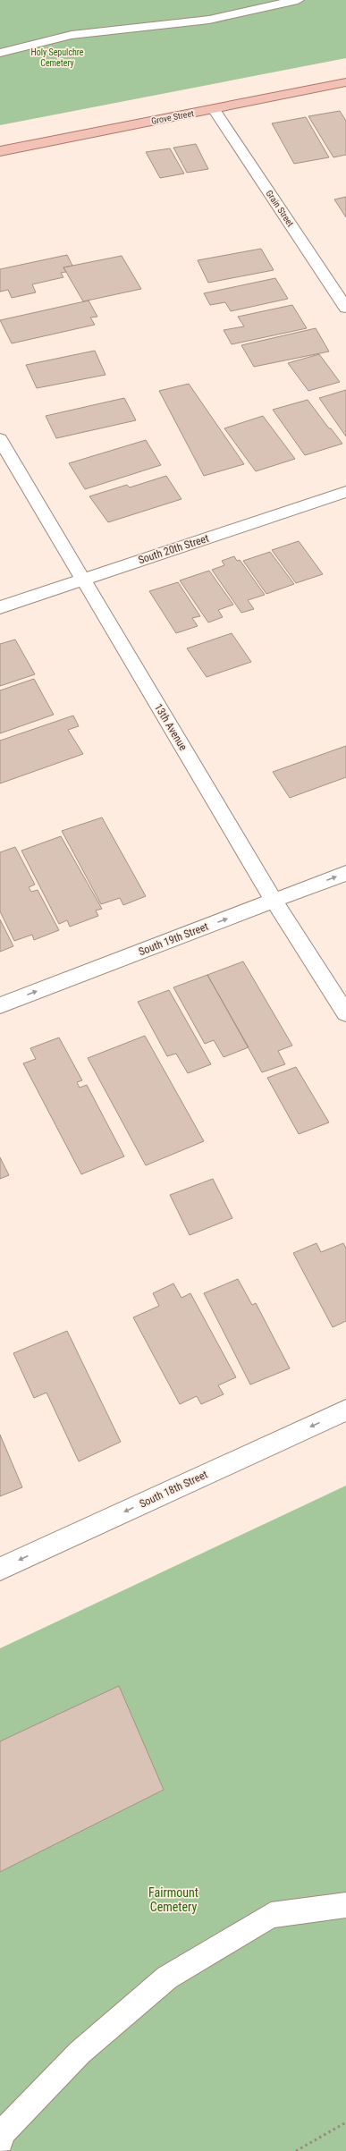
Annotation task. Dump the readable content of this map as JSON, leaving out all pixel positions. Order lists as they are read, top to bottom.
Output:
{
  "streets": {
    "main road": ["Grove Street"],
    "street": [
      "Grain Street",
      "South 20th Street",
      "13th Avenue",
      "South 19th Street",
      "South 18th Street"
    ]
  },
  "crossings": [
    ["Grove Street", "Grain Street"],
    ["South 20th Street", "13th Avenue"],
    ["13th Avenue", "South 19th Street"]
  ],
  "one_way": ["South 19th Street", "South 18th Street"],
  "parks": ["Holy Sepulchre Cemetery", "Fairmount Cemetery"]
}
